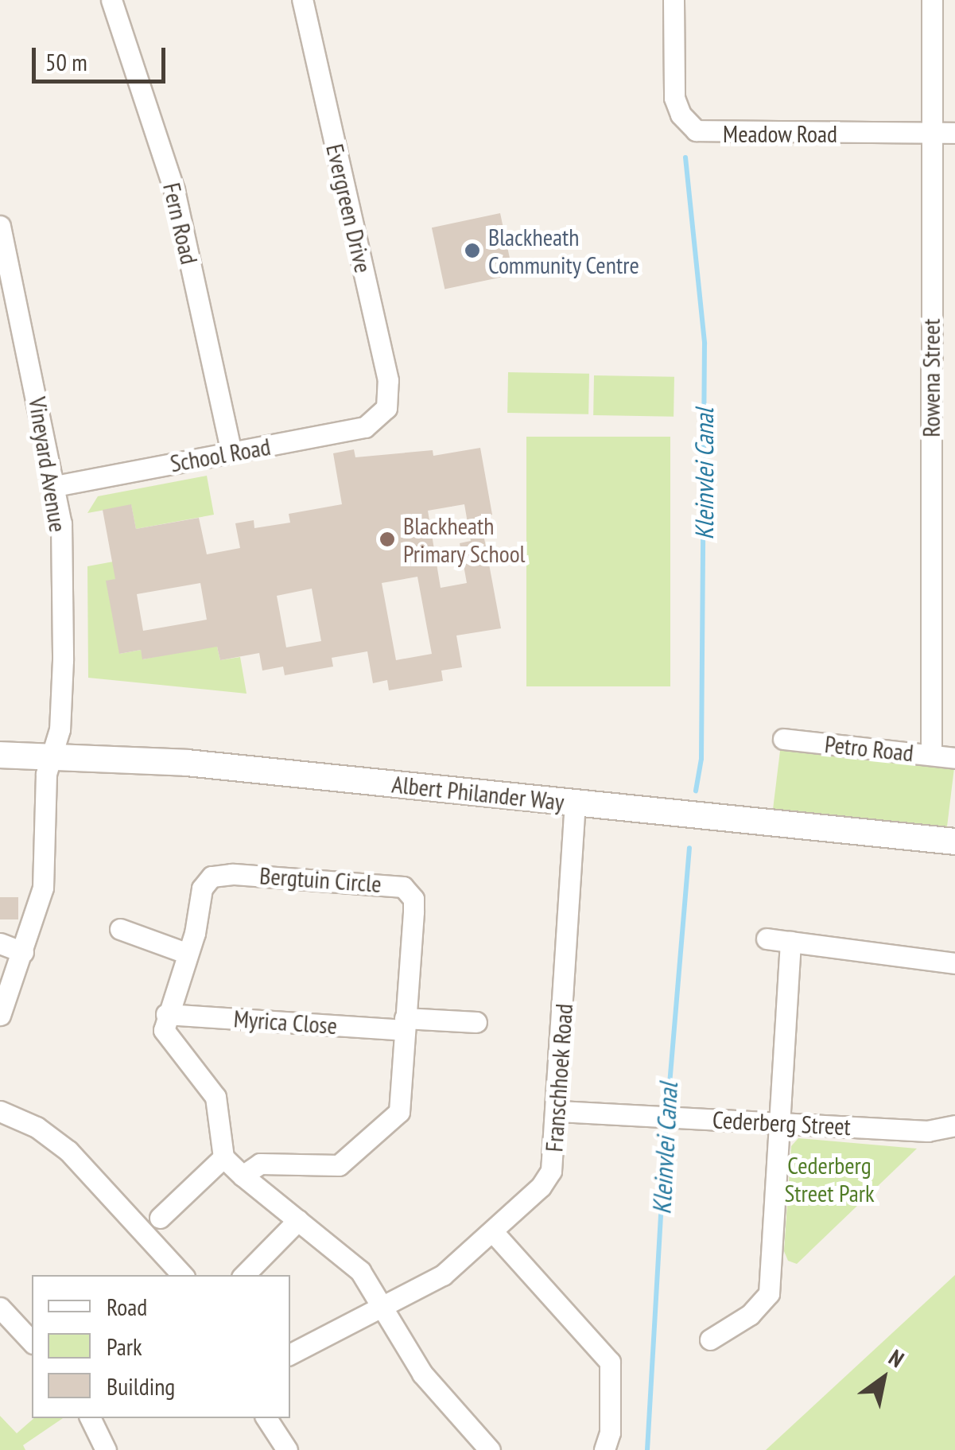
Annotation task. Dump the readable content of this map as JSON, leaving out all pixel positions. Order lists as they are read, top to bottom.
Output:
{
  "streets": {
    "street": [
      "Meadow Road",
      "Evergreen Drive",
      "Fern Road",
      "Rowena Street",
      "School Road",
      "Vineyard Avenue",
      "Petro Road",
      "Albert Philander Way",
      "Bergtuin Circle",
      "Myrica Close",
      "Franschhoek Road",
      "Cederberg Street"
    ]
  },
  "crossings": [
    ["Meadow Road", "Rowena Street"],
    ["Evergreen Drive", "School Road"],
    ["Fern Road", "School Road"],
    ["Rowena Street", "Petro Road"],
    ["School Road", "Vineyard Avenue"],
    ["Vineyard Avenue", "Albert Philander Way"],
    ["Albert Philander Way", "Franschhoek Road"],
    ["Bergtuin Circle", "Myrica Close"],
    ["Franschhoek Road", "Cederberg Street"]
  ],
  "water": ["Kleinvlei Canal"],
  "parks": ["Cederberg Street Park"],
  "places": ["Blackheath Community Centre", "Blackheath Primary School"],
  "legend": ["Road", "Park", "Building"],
  "scale_bar": "50 m",
  "north": "top right"
}
